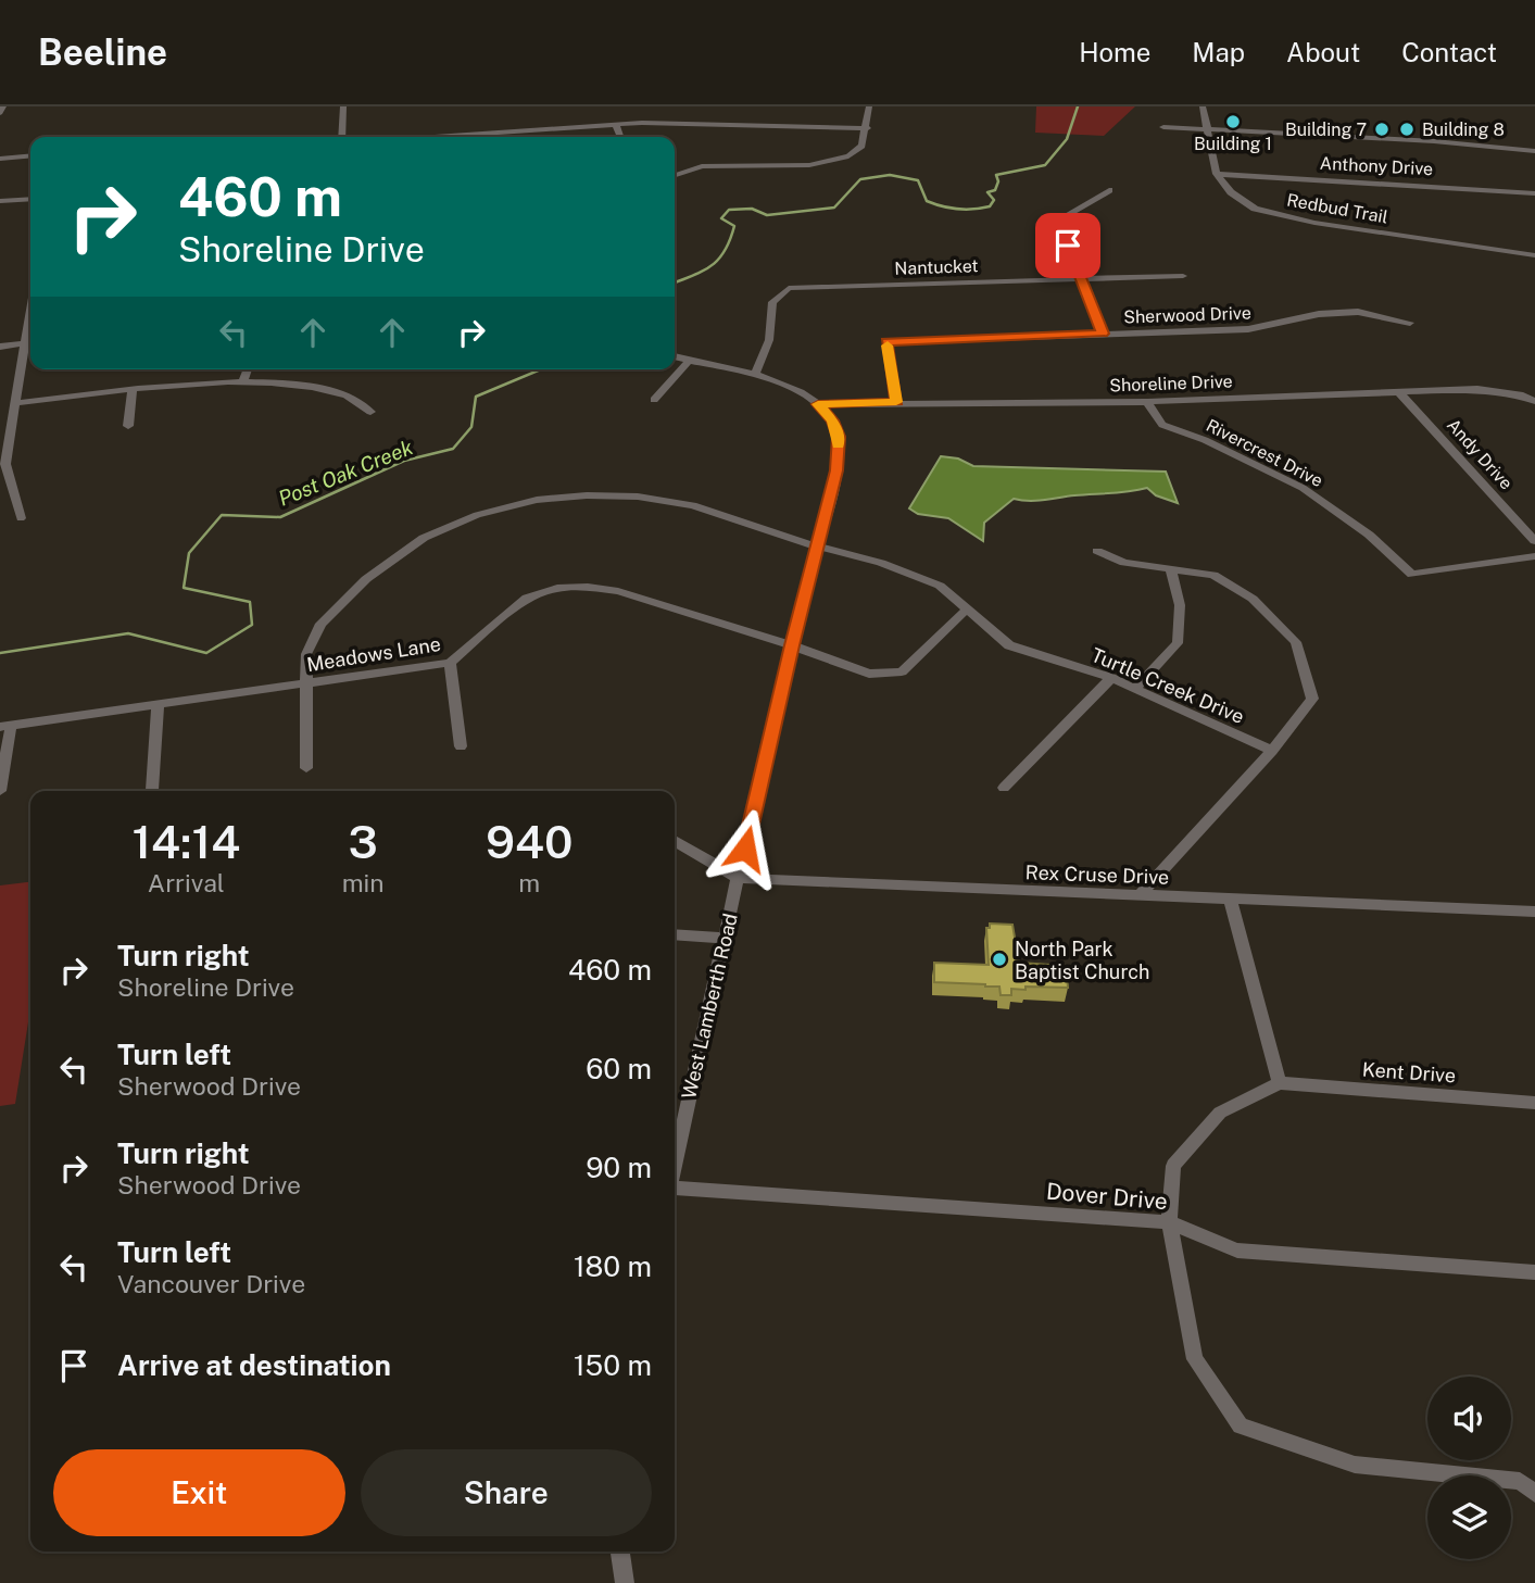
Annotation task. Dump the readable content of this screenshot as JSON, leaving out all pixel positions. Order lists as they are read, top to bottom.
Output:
{
  "streets": {
    "street": [
      "Anthony Drive",
      "Redbud Trail",
      "Nantucket",
      "Sherwood Drive",
      "Shoreline Drive",
      "Rivercrest Drive",
      "Andy Drive",
      "Meadows Lane",
      "Turtle Creek Drive",
      "Rex Cruse Drive",
      "West Lamberth Road",
      "Kent Drive",
      "Dover Drive"
    ]
  },
  "crossings": [
    ["Anthony Drive", "Redbud Trail"],
    ["Nantucket", "West Lamberth Road"],
    ["Sherwood Drive", "Shoreline Drive"],
    ["Shoreline Drive", "Rivercrest Drive"],
    ["Shoreline Drive", "Andy Drive"],
    ["Shoreline Drive", "West Lamberth Road"],
    ["Meadows Lane", "Turtle Creek Drive"],
    ["Meadows Lane", "West Lamberth Road"],
    ["Turtle Creek Drive", "West Lamberth Road"],
    ["Rex Cruse Drive", "West Lamberth Road"]
  ],
  "water": ["Post Oak Creek"],
  "places": [
    "Building 1",
    "Building 7",
    "Building 8",
    "North Park Baptist Church"
  ],
  "page": {
    "header": "Beeline",
    "nav": [
      "Home",
      "Map",
      "About",
      "Contact"
    ],
    "turn": ["460 m", "Shoreline Drive"],
    "eta": [
      "14:14",
      "Arrival",
      "3",
      "min",
      "940",
      "m"
    ],
    "list": [
      {
        "name": "Turn right",
        "note": "Shoreline Drive",
        "value": "460 m"
      },
      {
        "name": "Turn left",
        "note": "Sherwood Drive",
        "value": "60 m"
      },
      {
        "name": "Turn right",
        "note": "Sherwood Drive",
        "value": "90 m"
      },
      {
        "name": "Turn left",
        "note": "Vancouver Drive",
        "value": "180 m"
      },
      {
        "name": "Arrive at destination",
        "value": "150 m"
      }
    ],
    "buttons": ["Exit", "Share"]
  }
}
